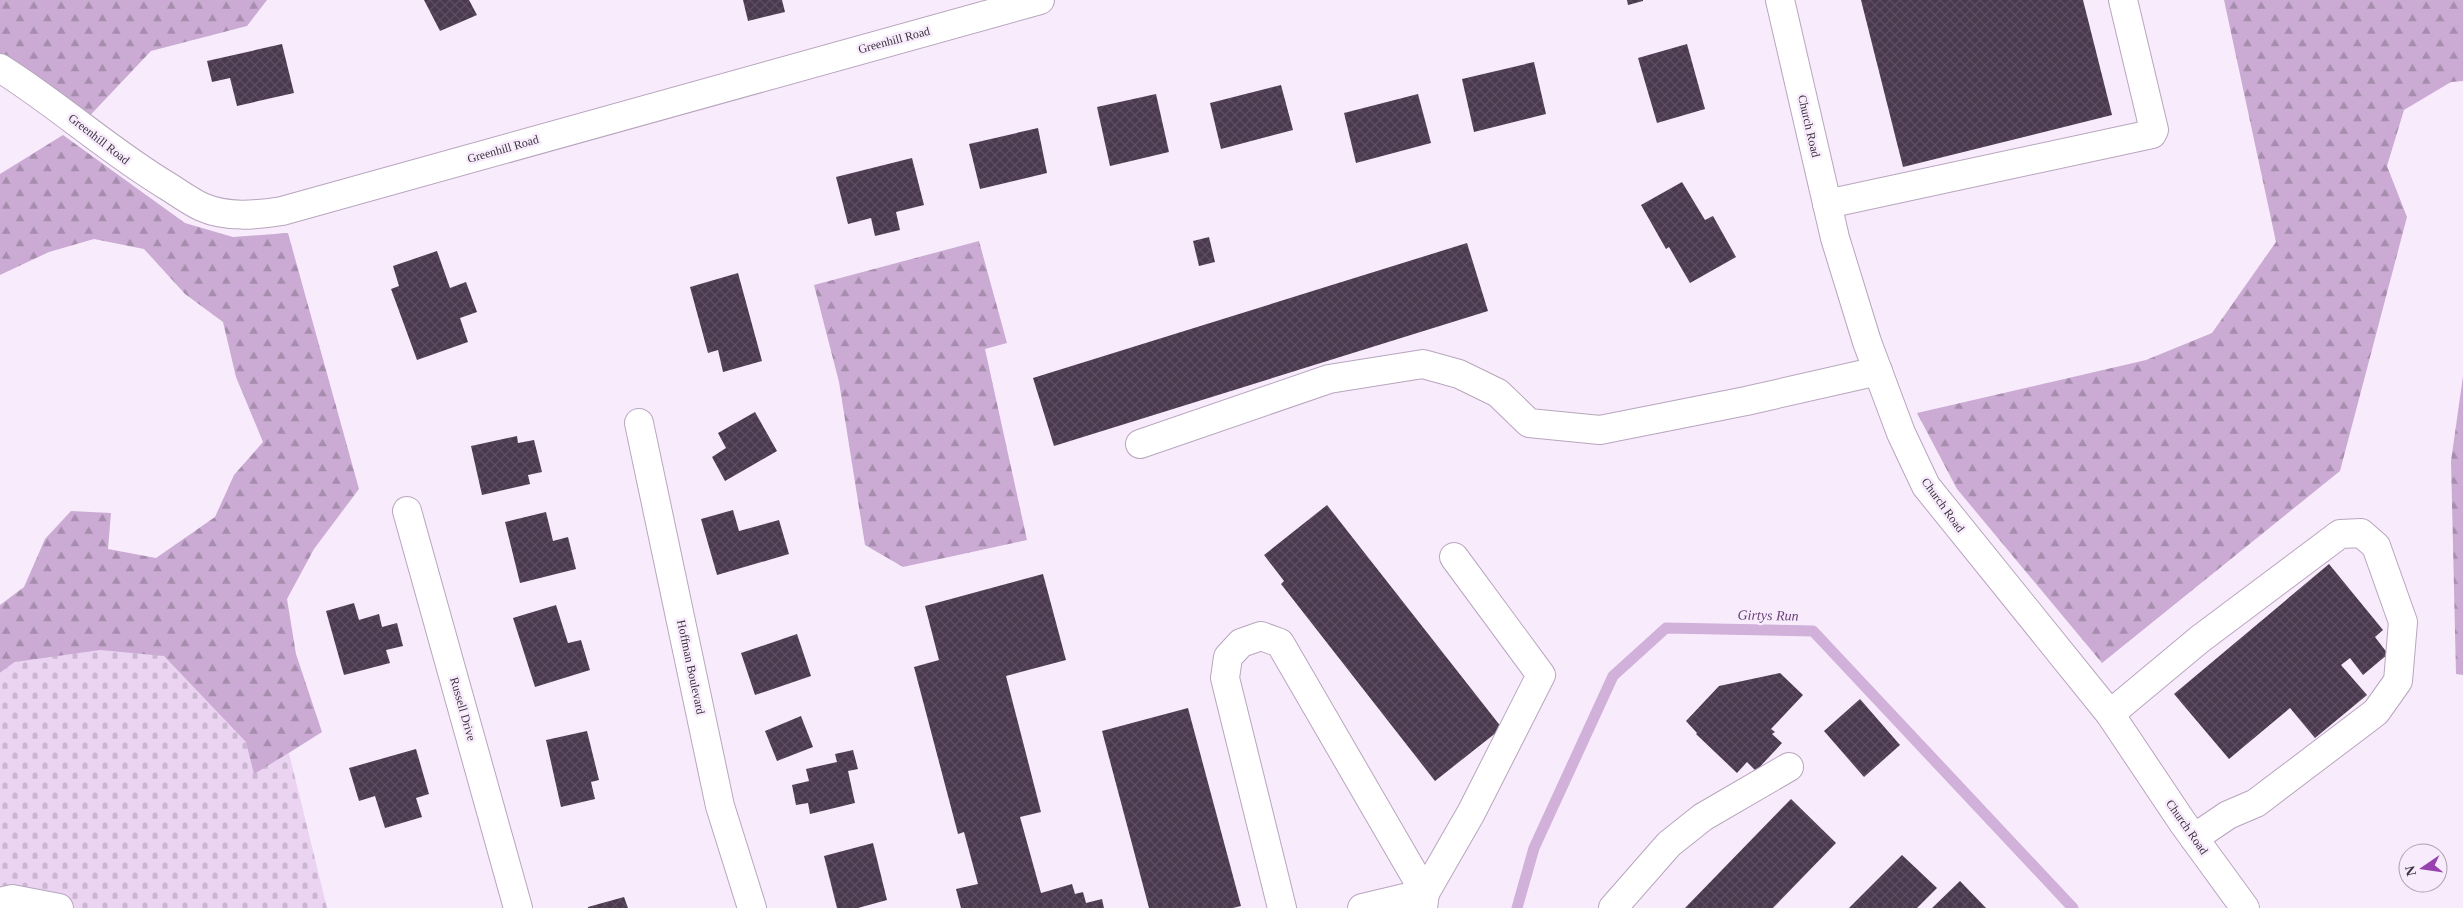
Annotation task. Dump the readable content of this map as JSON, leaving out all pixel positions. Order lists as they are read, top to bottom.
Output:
{
  "streets": {
    "street": [
      "Greenhill Road",
      "Church Road",
      "Hoffman Boulevard",
      "Russell Drive"
    ]
  },
  "water": ["Girtys Run"],
  "north": "left"
}
